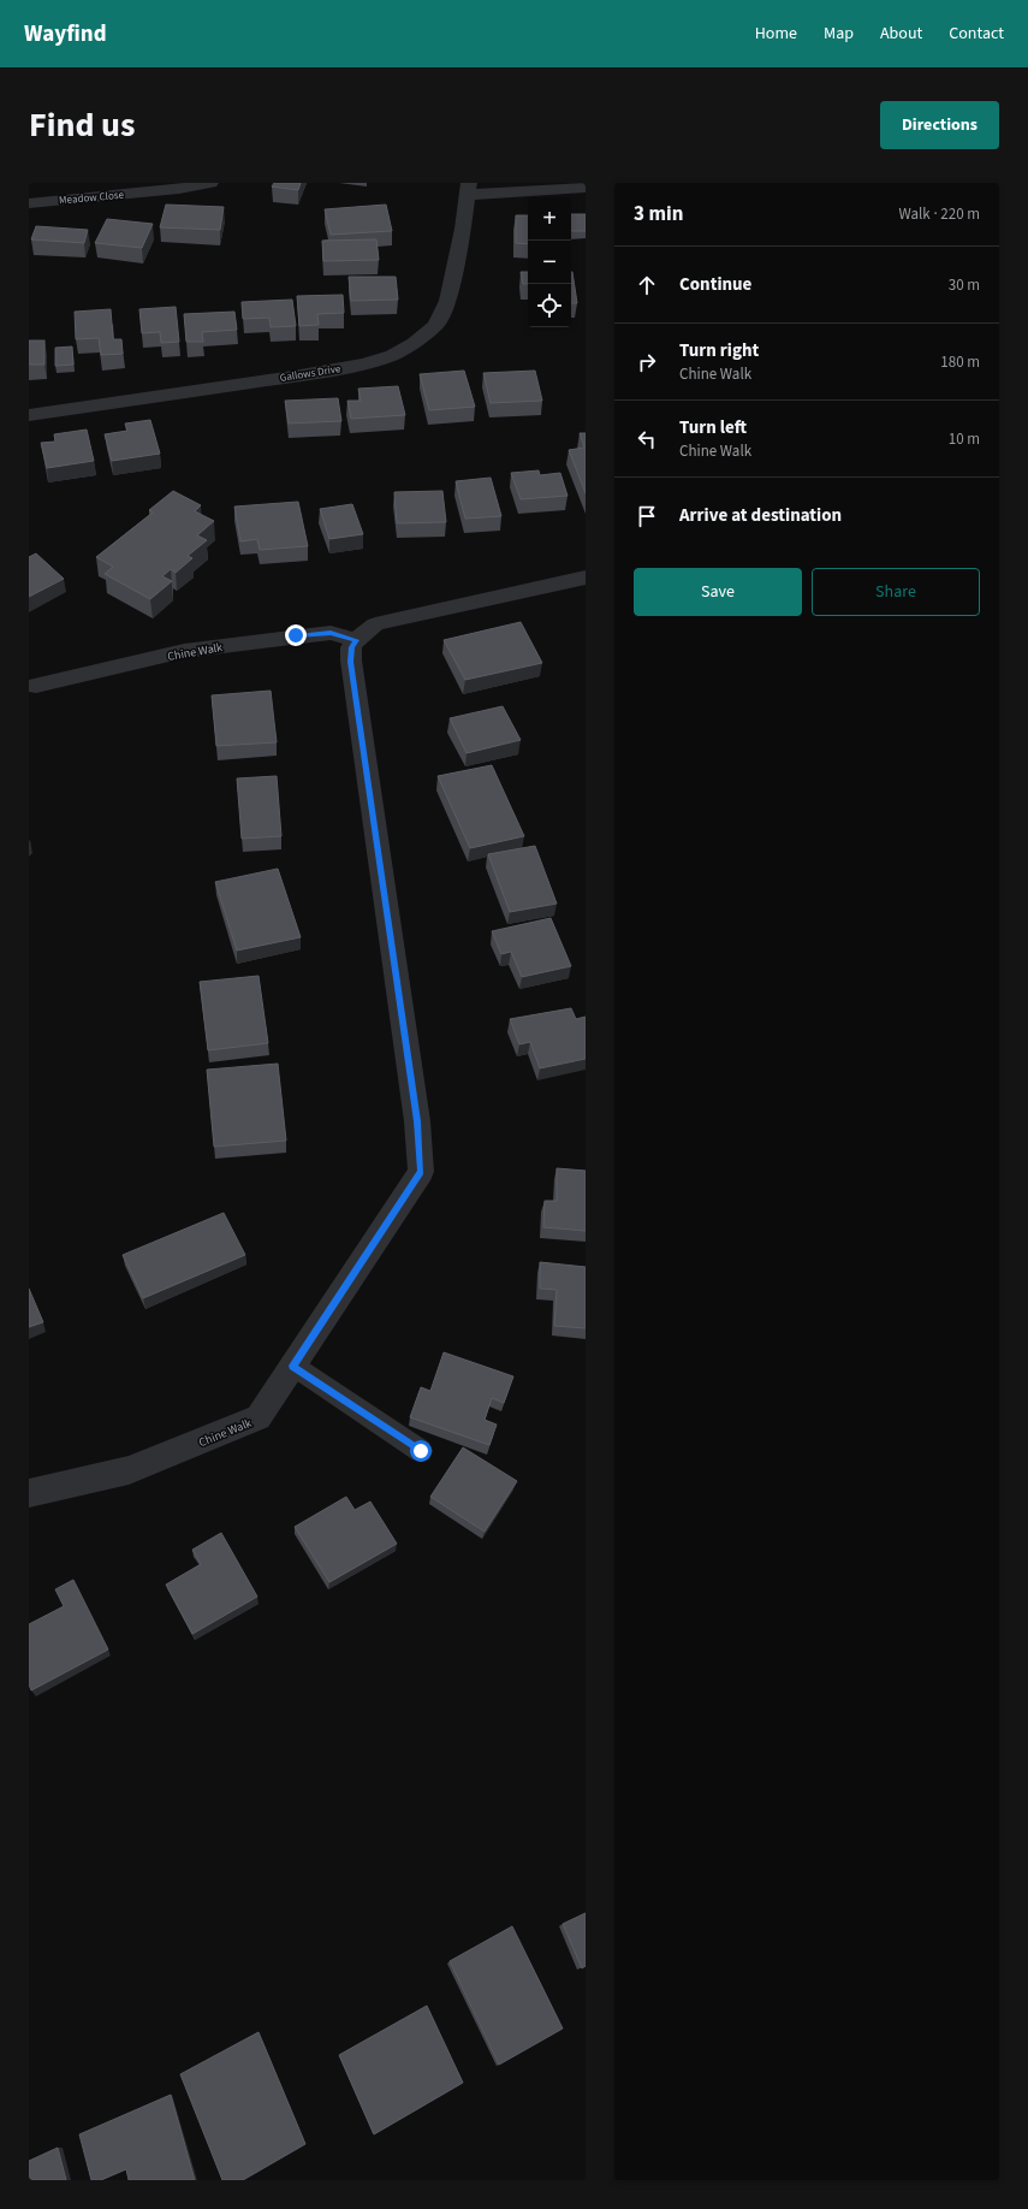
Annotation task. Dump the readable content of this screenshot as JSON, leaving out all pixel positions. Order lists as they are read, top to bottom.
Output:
{
  "streets": {
    "street": ["Meadow Close", "Gallows Drive", "Chine Walk"]
  },
  "page": {
    "header": "Wayfind",
    "nav": [
      "Home",
      "Map",
      "About",
      "Contact"
    ],
    "title": "Find us",
    "buttons": [
      "Directions",
      ["Save", "Share"]
    ],
    "heading": ["3 min", "Walk · 220 m"],
    "map_buttons": ["+", "−"],
    "list": [
      ["Continue", "30 m"],
      ["Turn right", "Chine Walk", "180 m"],
      ["Turn left", "Chine Walk", "10 m"],
      "Arrive at destination"
    ]
  }
}
